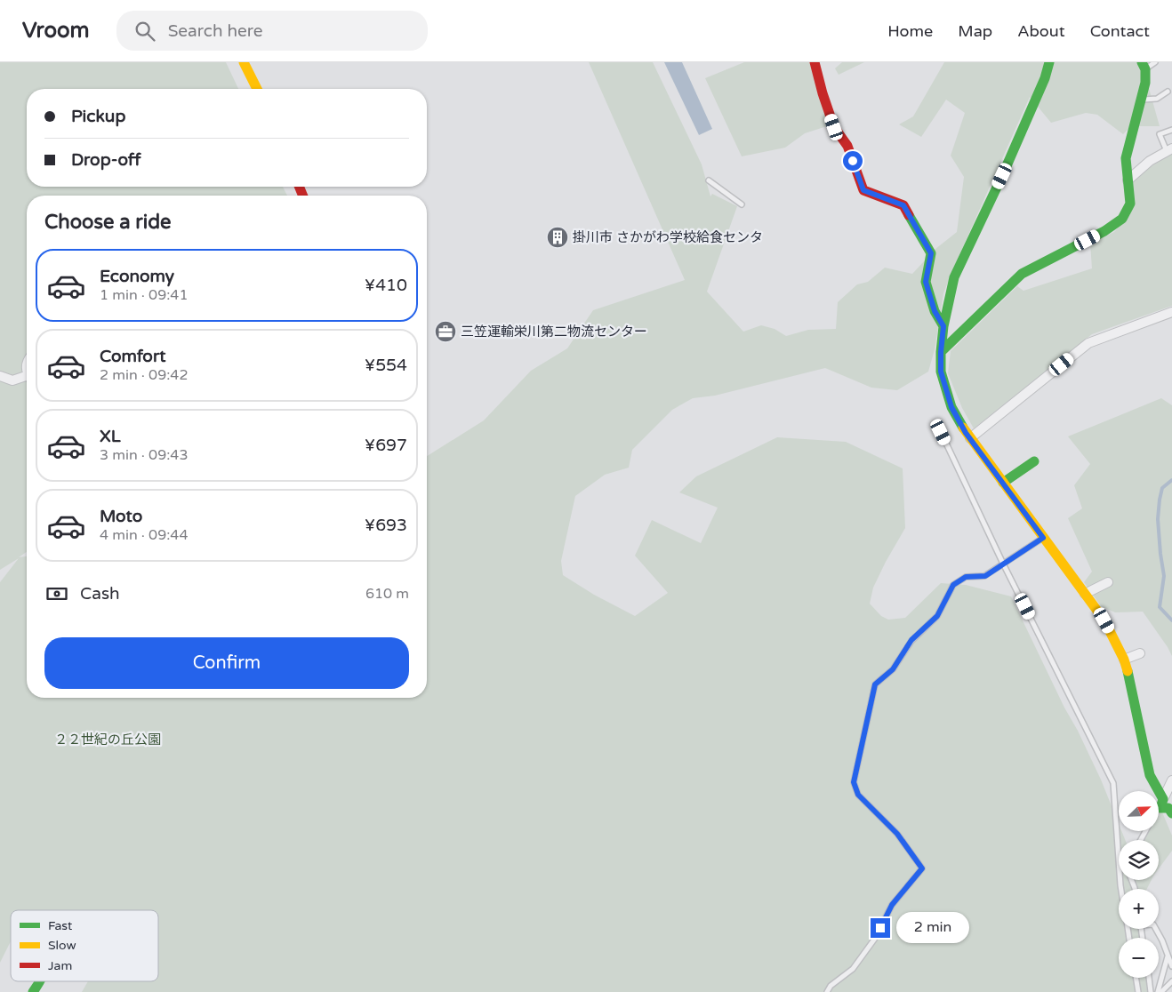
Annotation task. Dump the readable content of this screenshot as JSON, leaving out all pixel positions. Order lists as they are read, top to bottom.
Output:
{
  "parks": ["２２世紀の丘公園"],
  "places": {
    "building": ["掛川市 さかがわ学校給食センタ"],
    "office": ["三笠運輸栄川第二物流センター"]
  },
  "legend": ["Fast", "Slow", "Jam"],
  "north": "top right",
  "page": {
    "header": "Vroom",
    "search": "Search here",
    "nav": [
      "Home",
      "Map",
      "About",
      "Contact"
    ],
    "banner": ["Pickup", "Drop-off"],
    "heading": "Choose a ride",
    "list": [
      {
        "name": "Economy",
        "note": "1 min · 09:41",
        "value": "¥410"
      },
      {
        "name": "Comfort",
        "note": "2 min · 09:42",
        "value": "¥554"
      },
      {
        "name": "XL",
        "note": "3 min · 09:43",
        "value": "¥697"
      },
      {
        "name": "Moto",
        "note": "4 min · 09:44",
        "value": "¥693"
      }
    ],
    "pay": ["Cash", "610 m"],
    "buttons": "Confirm",
    "map_buttons": ["+", "−"],
    "bubble": "2 min"
  }
}
